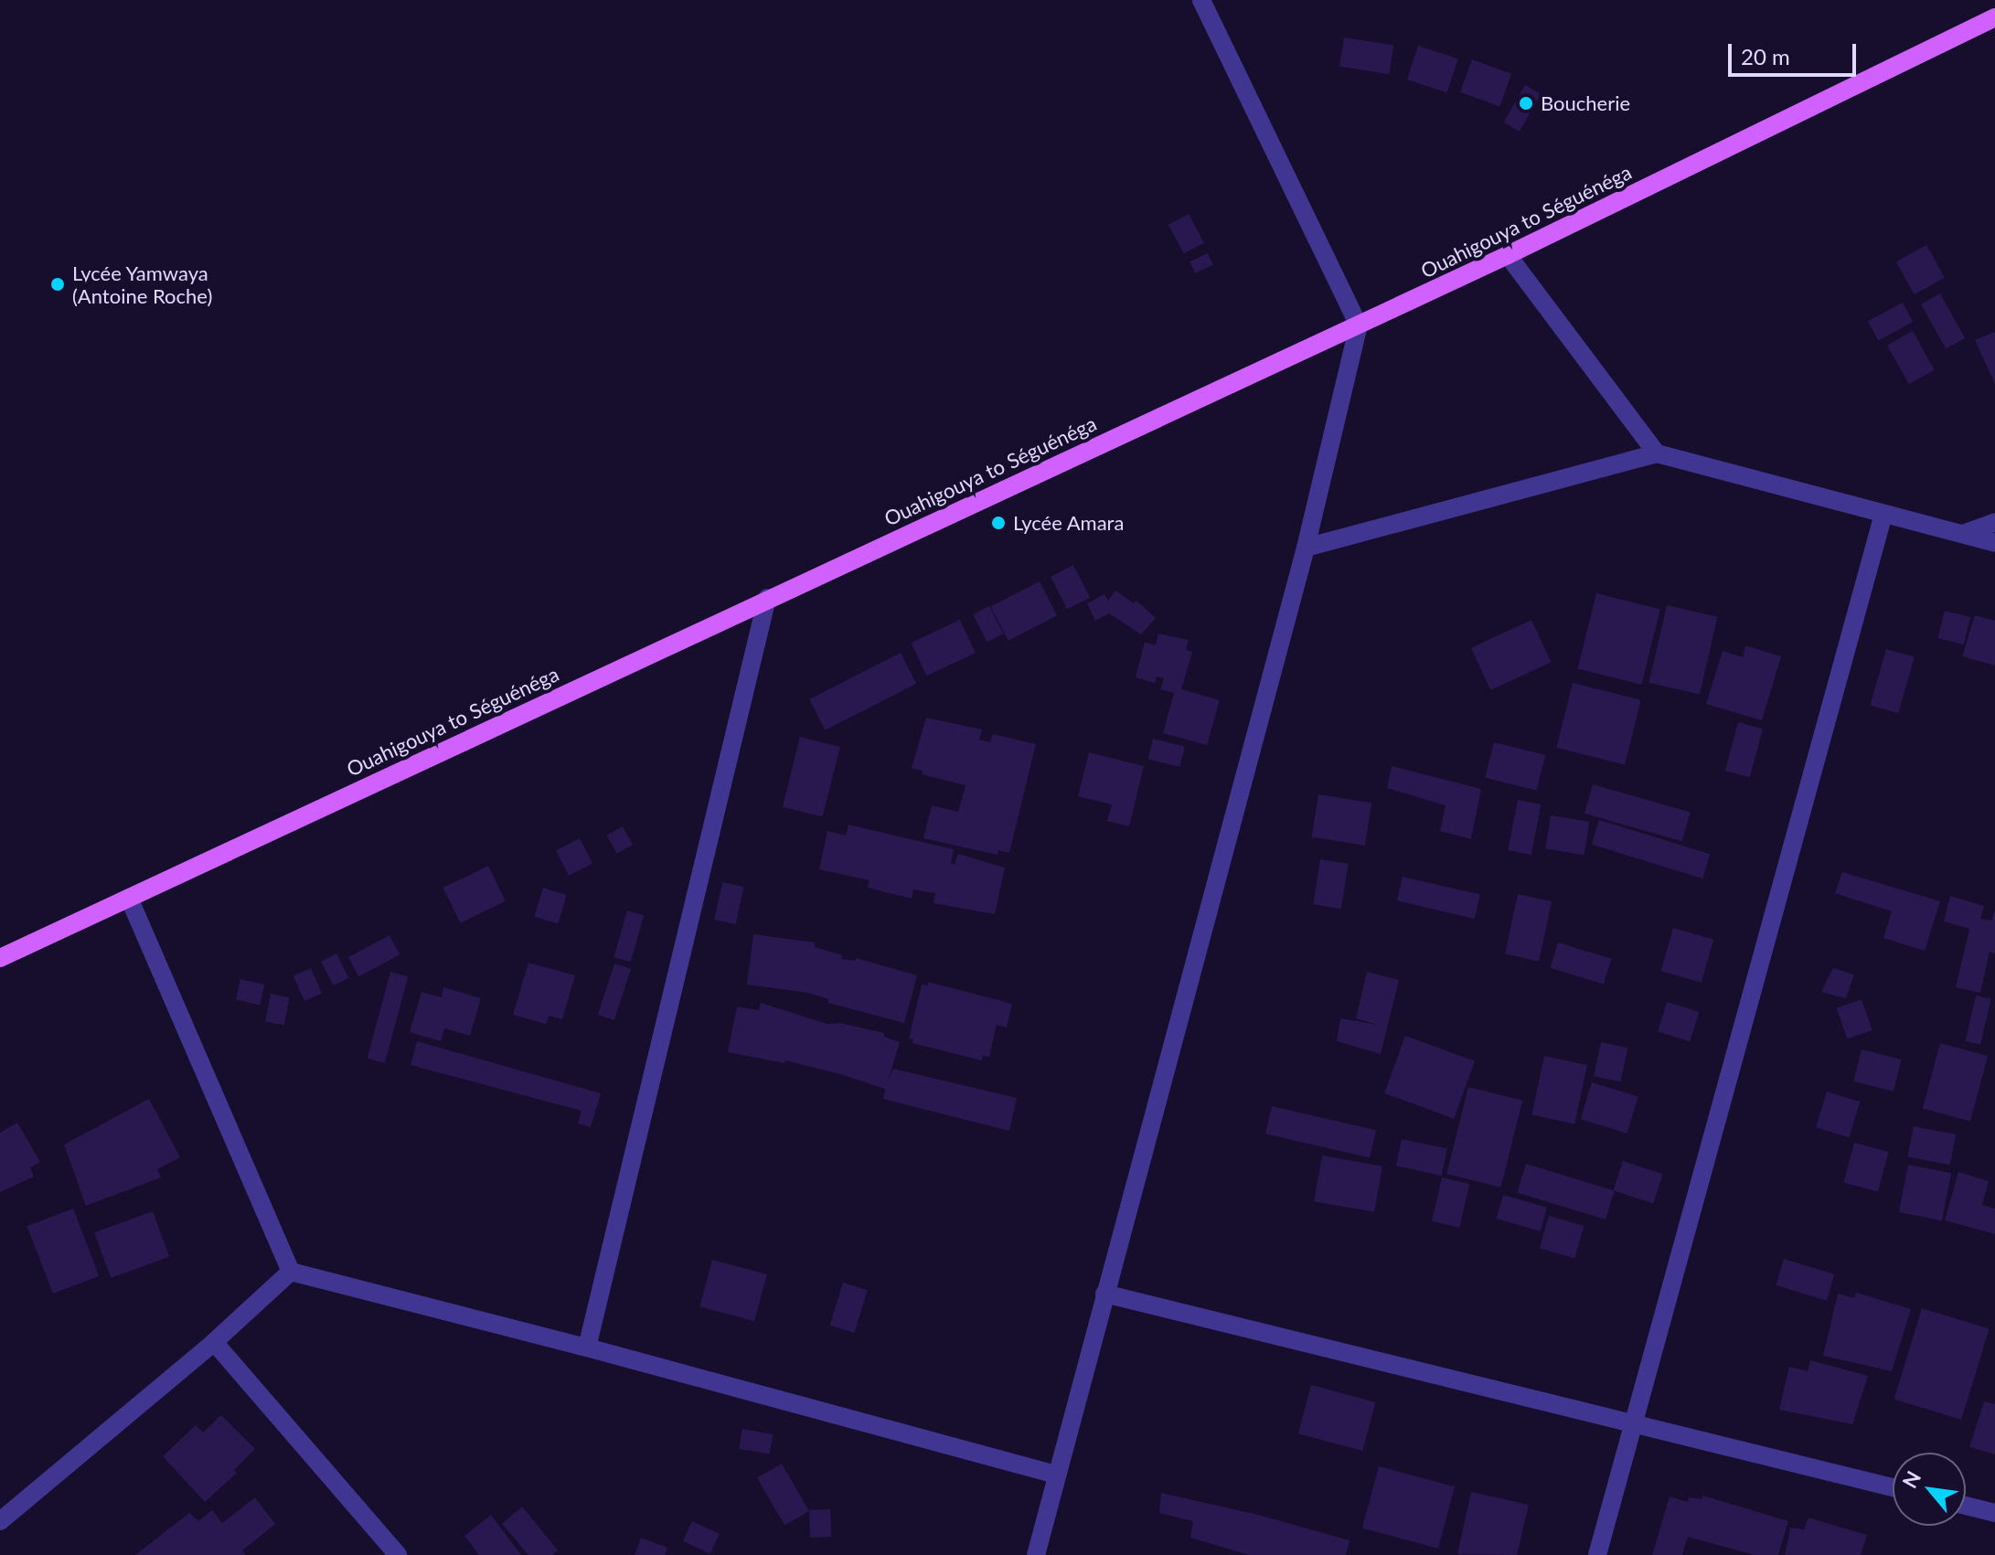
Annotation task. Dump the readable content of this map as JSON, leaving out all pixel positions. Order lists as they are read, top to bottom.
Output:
{
  "streets": {
    "main road": ["Ouahigouya to Séguénéga"]
  },
  "places": ["Boucherie", "Lycée Yamwaya (Antoine Roche)", "Lycée Amara"],
  "scale_bar": "20 m",
  "north": "top left"
}
